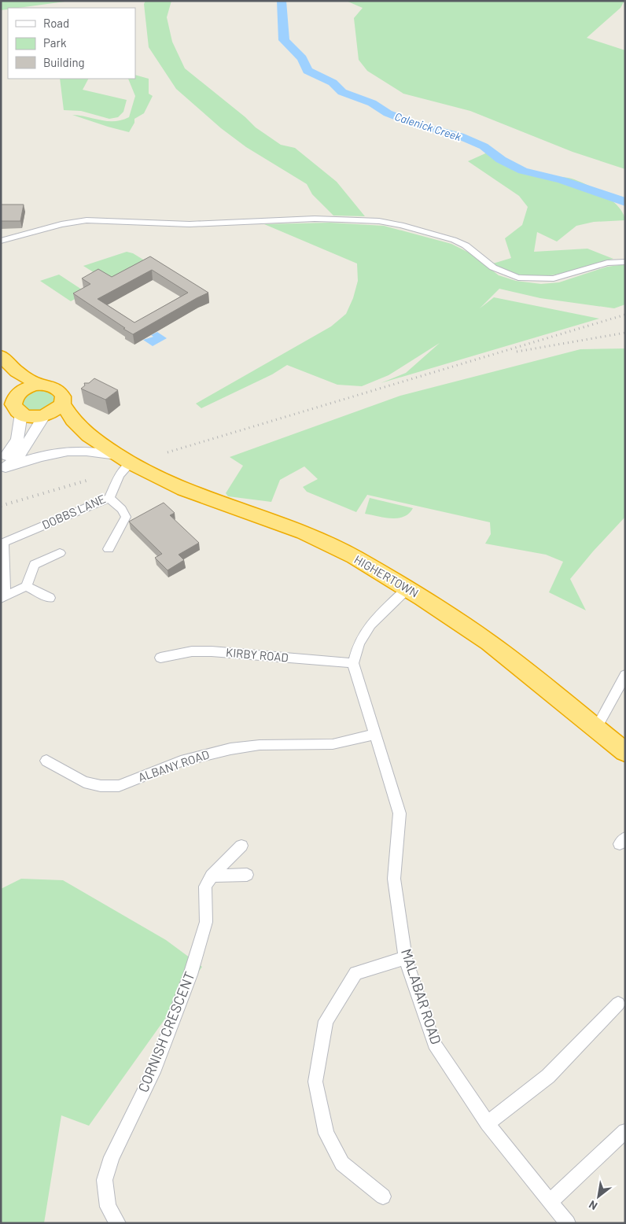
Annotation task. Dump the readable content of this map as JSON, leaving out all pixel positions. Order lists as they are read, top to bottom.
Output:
{
  "streets": {
    "highway": ["HIGHERTOWN"],
    "street": [
      "DOBBS LANE",
      "KIRBY ROAD",
      "ALBANY ROAD",
      "MALABAR ROAD",
      "CORNISH CRESCENT"
    ]
  },
  "crossings": [
    ["DOBBS LANE", "HIGHERTOWN"],
    ["KIRBY ROAD", "MALABAR ROAD"],
    ["ALBANY ROAD", "MALABAR ROAD"]
  ],
  "water": ["Calenick Creek"],
  "legend": ["Road", "Park", "Building"],
  "north": "bottom left"
}
